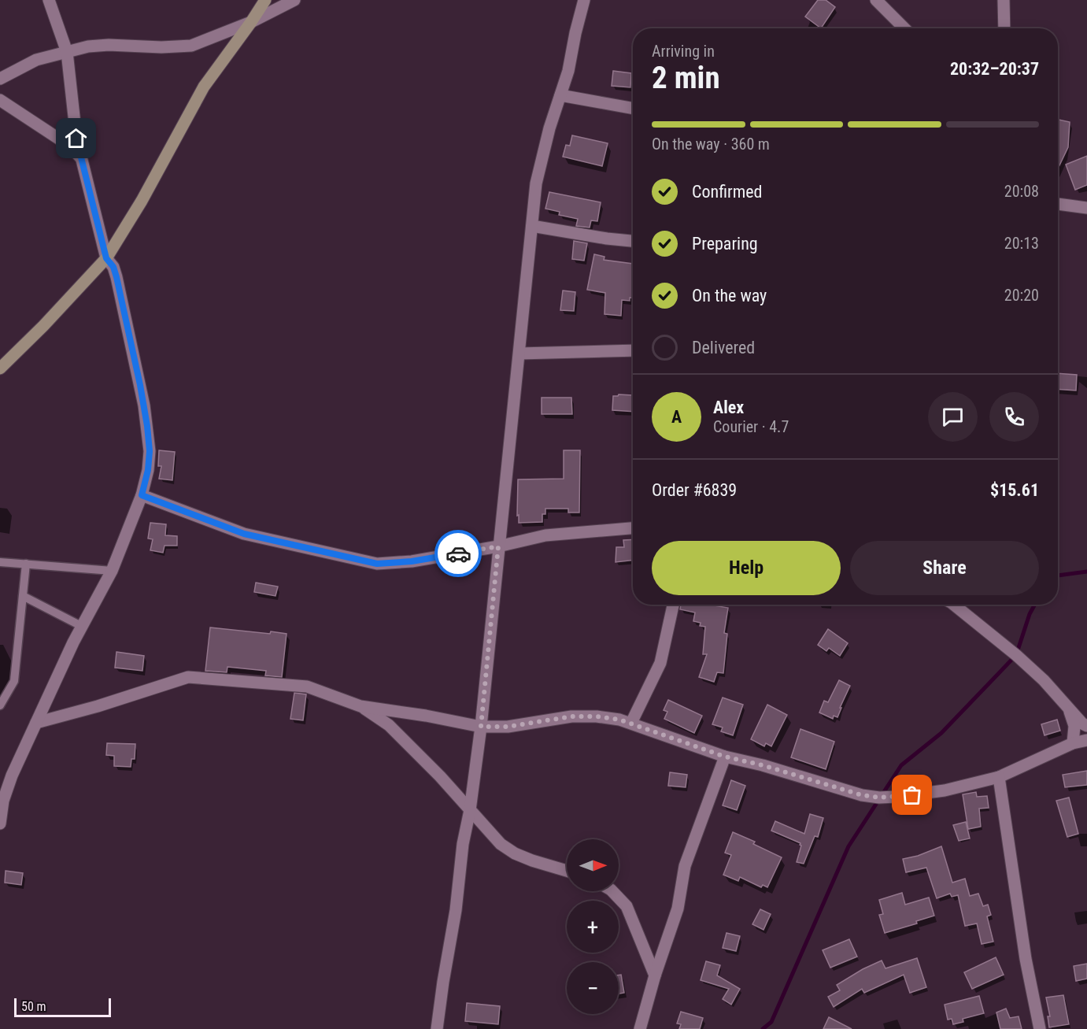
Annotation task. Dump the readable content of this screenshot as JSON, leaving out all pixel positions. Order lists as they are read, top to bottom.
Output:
{
  "scale_bar": "50 m",
  "north": "right",
  "page": {
    "heading": ["2 min", "Arriving in", "20:32–20:37"],
    "panel": [
      "Alex",
      "Courier · 4.7",
      "Order #6839",
      "$15.61"
    ],
    "bar": "On the way · 360 m",
    "list": [
      ["Confirmed", "20:08"],
      ["Preparing", "20:13"],
      ["On the way", "20:20"],
      "Delivered"
    ],
    "round": "A",
    "buttons": ["Help", "Share"],
    "map_buttons": ["+", "−"],
    "scale": "50 m"
  }
}
